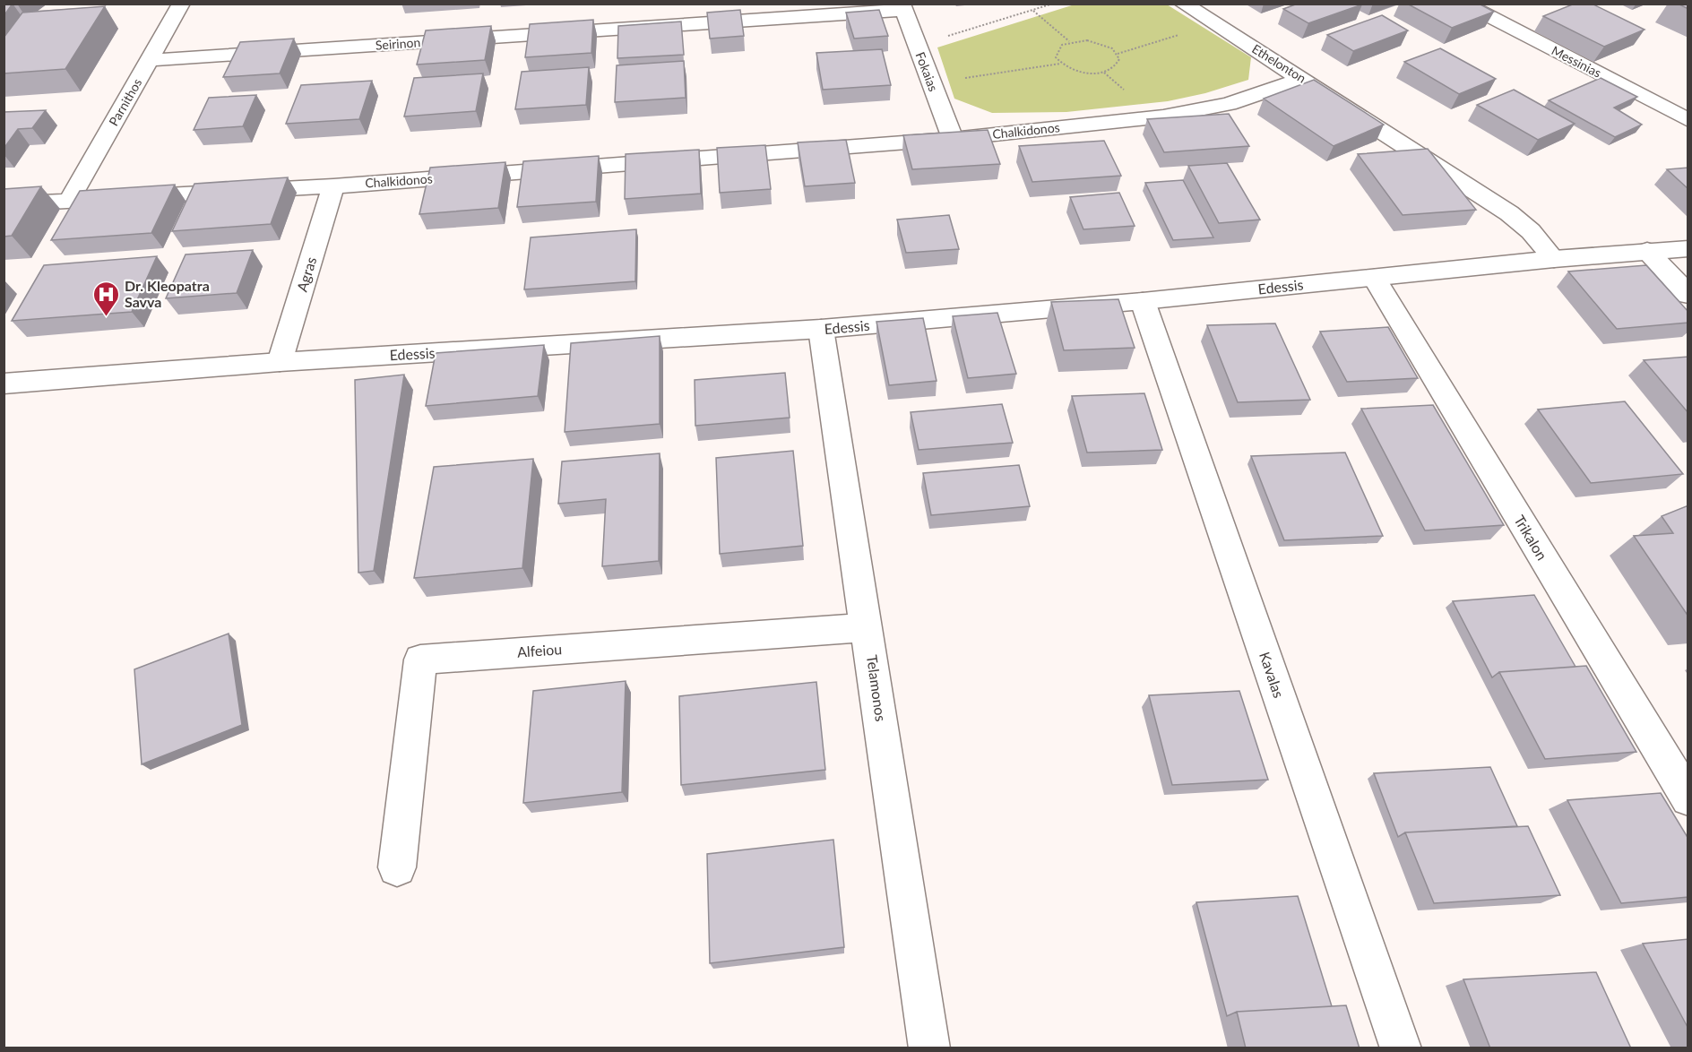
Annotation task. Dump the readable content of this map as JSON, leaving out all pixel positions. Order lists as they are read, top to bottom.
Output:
{
  "streets": {
    "street": [
      "Seirinon",
      "Messinias",
      "Ethelonton",
      "Fokaias",
      "Parnithos",
      "Chalkidonos",
      "Agras",
      "Edessis",
      "Trikalon",
      "Alfeiou",
      "Kavalas",
      "Telamonos"
    ]
  },
  "crossings": [
    ["Seirinon", "Fokaias"],
    ["Seirinon", "Parnithos"],
    ["Ethelonton", "Chalkidonos"],
    ["Ethelonton", "Edessis"],
    ["Fokaias", "Chalkidonos"],
    ["Parnithos", "Chalkidonos"],
    ["Chalkidonos", "Agras"],
    ["Agras", "Edessis"],
    ["Edessis", "Trikalon"],
    ["Edessis", "Kavalas"],
    ["Edessis", "Telamonos"],
    ["Alfeiou", "Telamonos"]
  ],
  "places": {
    "hospital": ["Dr. Kleopatra Savva"]
  }
}
